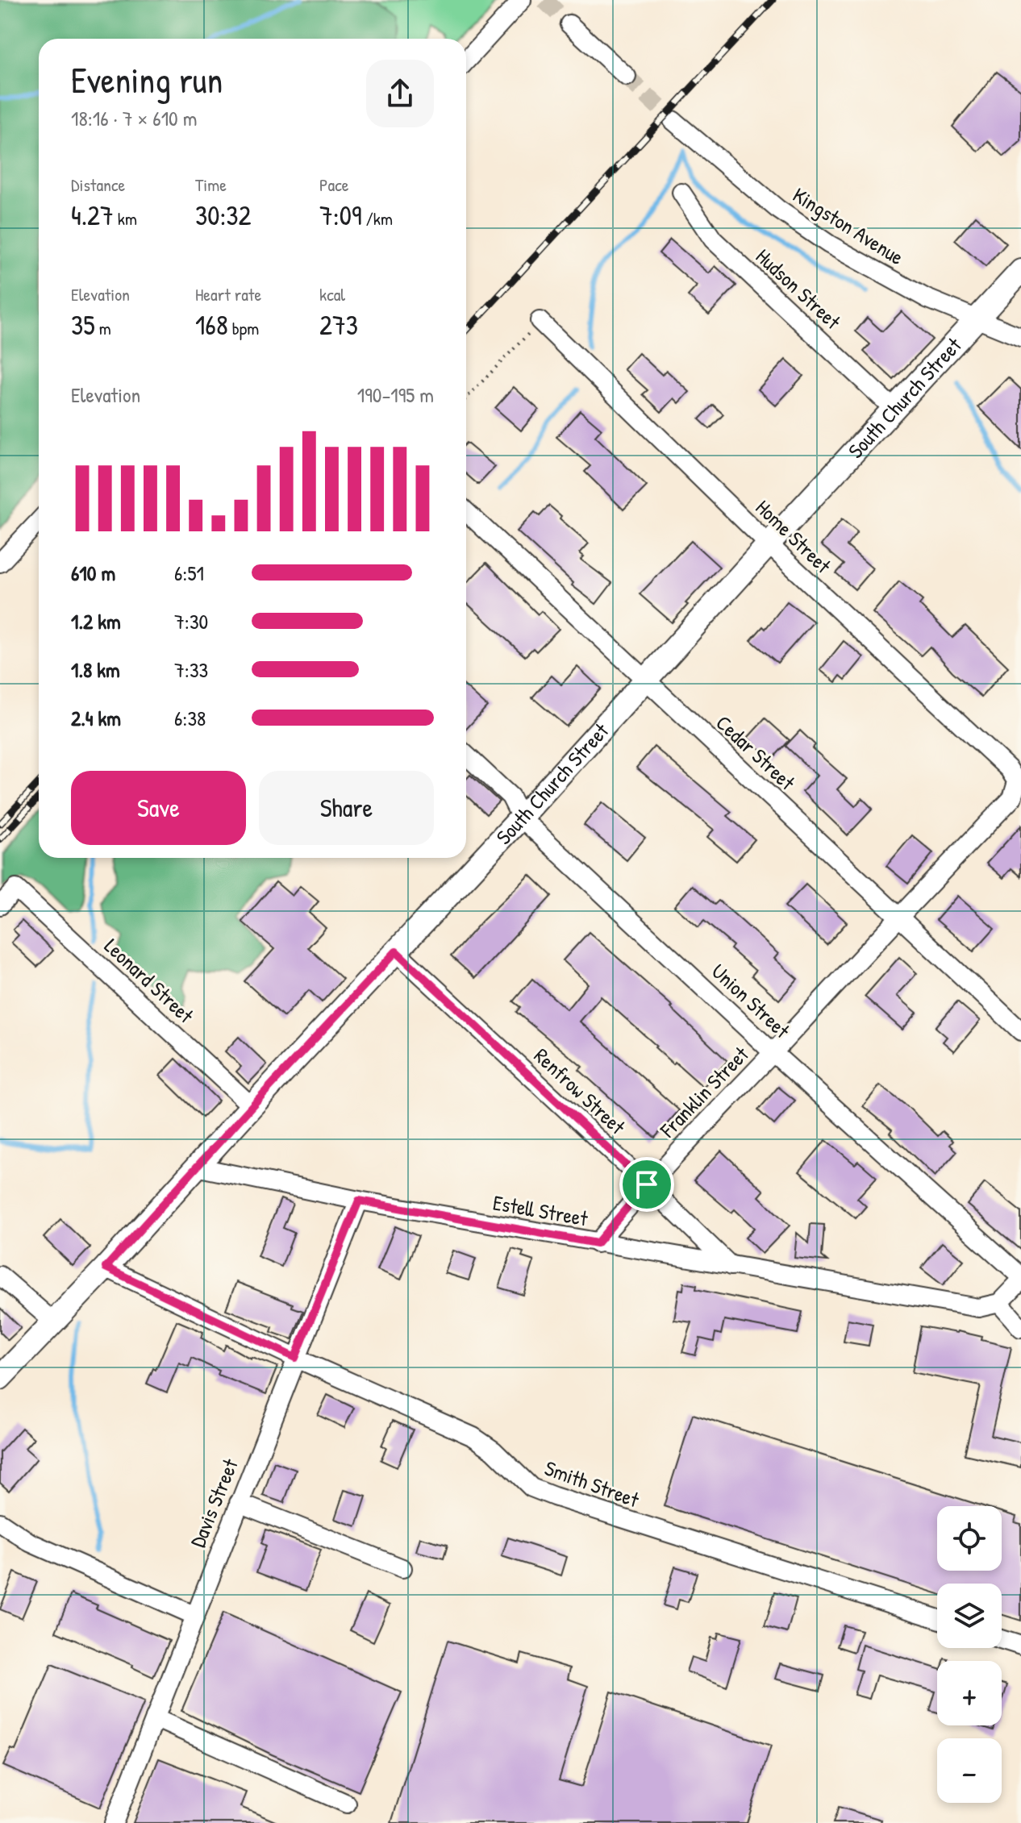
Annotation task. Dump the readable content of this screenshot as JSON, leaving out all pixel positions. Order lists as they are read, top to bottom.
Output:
{
  "streets": {
    "main road": ["South Church Street"],
    "street": [
      "Kingston Avenue",
      "Hudson Street",
      "Home Street",
      "Cedar Street",
      "Leonard Street",
      "Union Street",
      "Renfrow Street",
      "Franklin Street",
      "Estell Street",
      "Smith Street",
      "Davis Street"
    ]
  },
  "crossings": [
    ["Kingston Avenue", "South Church Street"],
    ["Hudson Street", "South Church Street"],
    ["South Church Street", "Home Street"],
    ["South Church Street", "Cedar Street"],
    ["South Church Street", "Leonard Street"],
    ["South Church Street", "Union Street"],
    ["South Church Street", "Renfrow Street"],
    ["South Church Street", "Estell Street"],
    ["South Church Street", "Smith Street"],
    ["Home Street", "Franklin Street"],
    ["Cedar Street", "Franklin Street"],
    ["Union Street", "Franklin Street"],
    ["Renfrow Street", "Franklin Street"],
    ["Renfrow Street", "Estell Street"],
    ["Franklin Street", "Estell Street"],
    ["Estell Street", "Davis Street"],
    ["Smith Street", "Davis Street"]
  ],
  "page": {
    "heading": ["Evening run", "18:16 · 7 × 610 m"],
    "stats": [
      ["Distance", "4.27 km"],
      ["Time", "30:32"],
      ["Pace", "7:09 /km"],
      ["Elevation", "35 m"],
      ["Heart rate", "168 bpm"],
      ["kcal", "273"]
    ],
    "chart": ["Elevation", "190–195 m"],
    "list": [
      {
        "name": "610 m",
        "note": "6:51"
      },
      {
        "name": "1.2 km",
        "note": "7:30"
      },
      {
        "name": "1.8 km",
        "note": "7:33"
      },
      {
        "name": "2.4 km",
        "note": "6:38"
      }
    ],
    "buttons": ["Save", "Share"],
    "map_buttons": ["+", "−"]
  }
}
